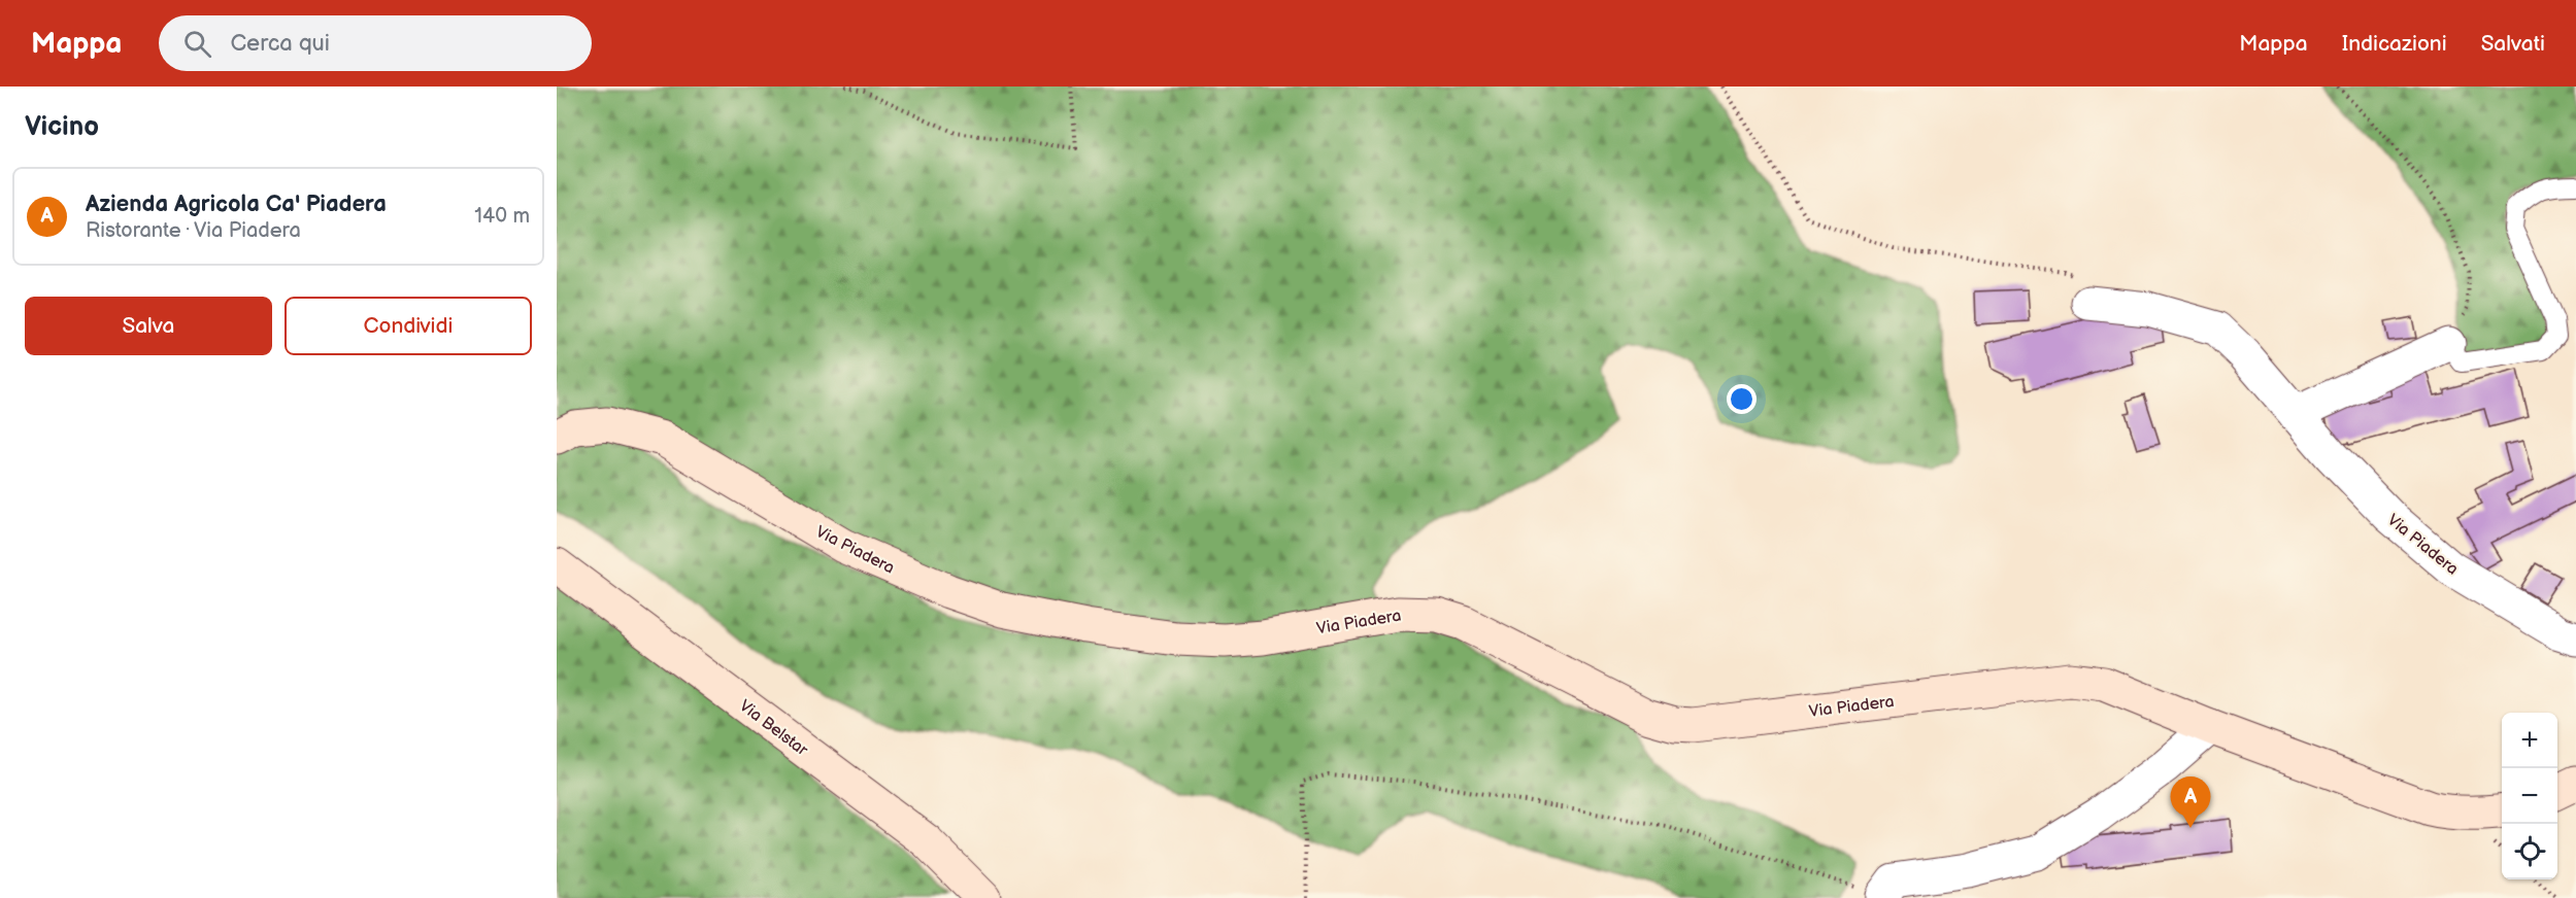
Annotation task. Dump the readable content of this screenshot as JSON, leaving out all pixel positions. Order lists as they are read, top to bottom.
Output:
{
  "streets": {
    "street": ["Via Piadera", "Via Belstar"]
  },
  "page": {
    "header": "Mappa",
    "search": "Cerca qui",
    "nav": ["Mappa", "Indicazioni", "Salvati"],
    "heading": "Vicino",
    "list": [
      {
        "mark": "A",
        "name": "Azienda Agricola Ca' Piadera",
        "note": "Ristorante · Via Piadera",
        "value": "140 m"
      }
    ],
    "buttons": ["Salva", "Condividi"],
    "map_buttons": ["+", "−"],
    "pins": "A"
  }
}
